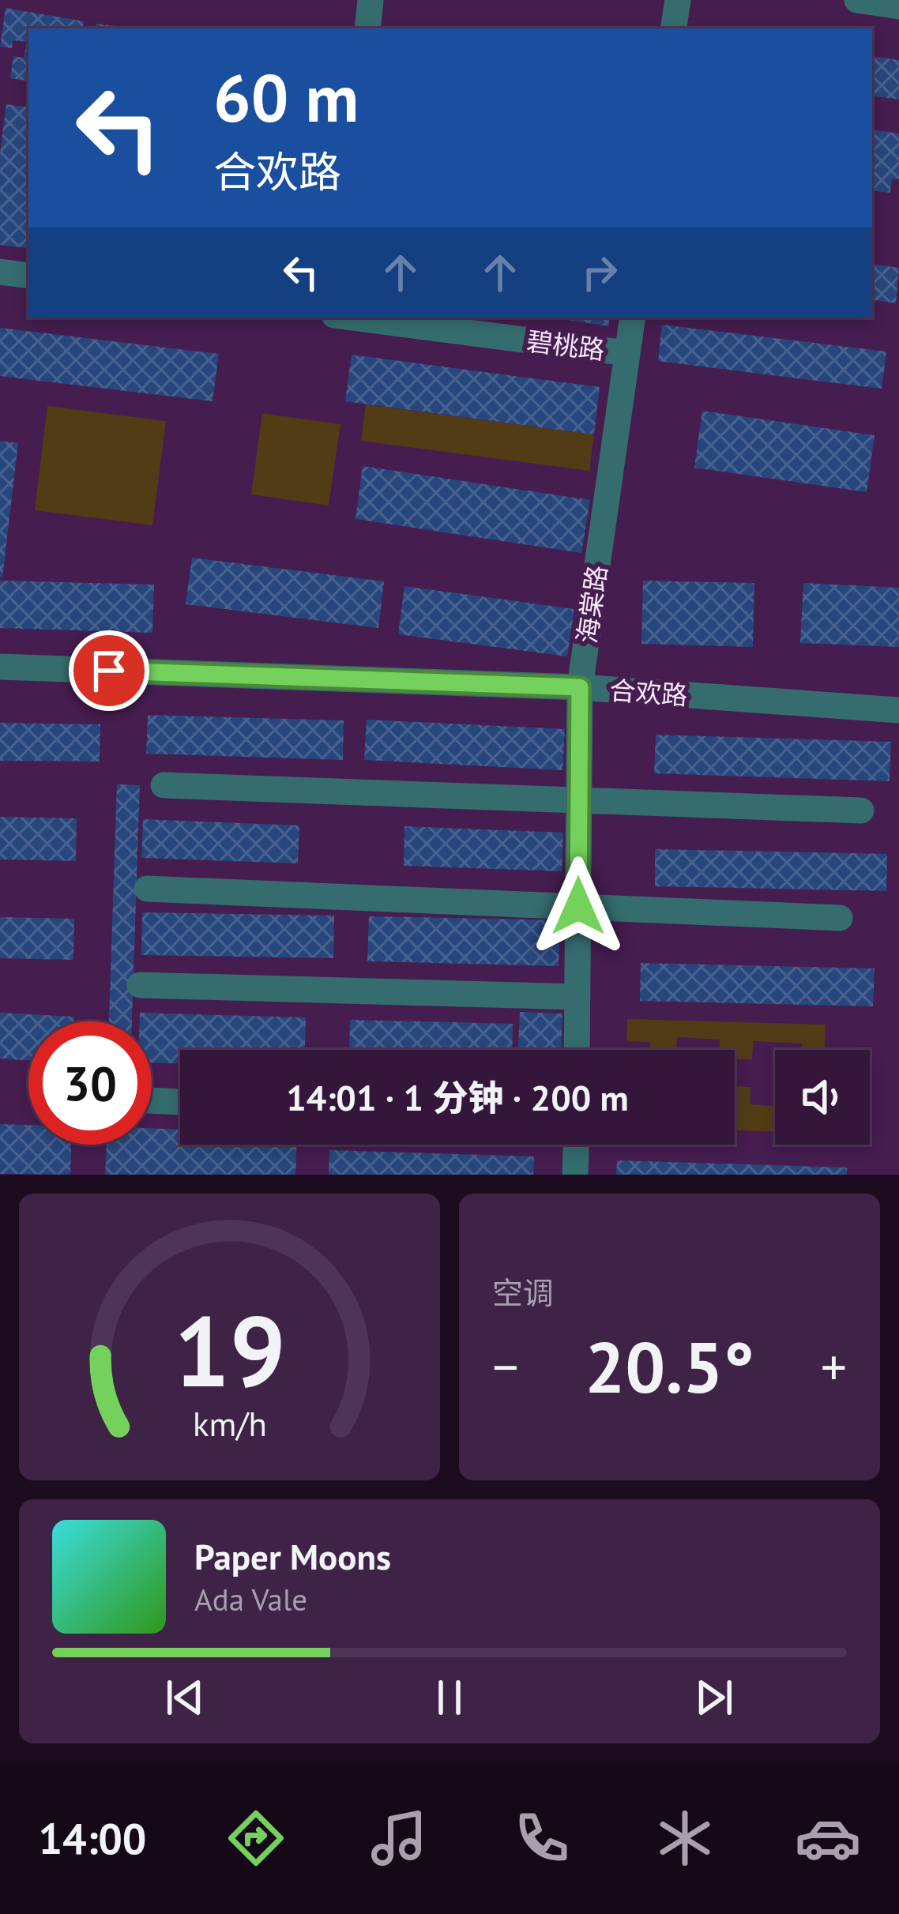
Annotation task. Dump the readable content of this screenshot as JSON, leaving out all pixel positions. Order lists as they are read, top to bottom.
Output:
{
  "streets": {
    "street": ["碧桃路", "海棠路", "合欢路"]
  },
  "crossings": [
    ["碧桃路", "海棠路"],
    ["海棠路", "合欢路"]
  ],
  "page": {
    "turn": ["60 m", "合欢路"],
    "limit": "30",
    "trip": "14:01 · 1 分钟 · 200 m",
    "tile": "空调",
    "heat": ["−", "20.5°", "+"],
    "song": ["Paper Moons", "Ada Vale"],
    "tabs": "14:00",
    "gauge": ["19", "km/h"]
  }
}
